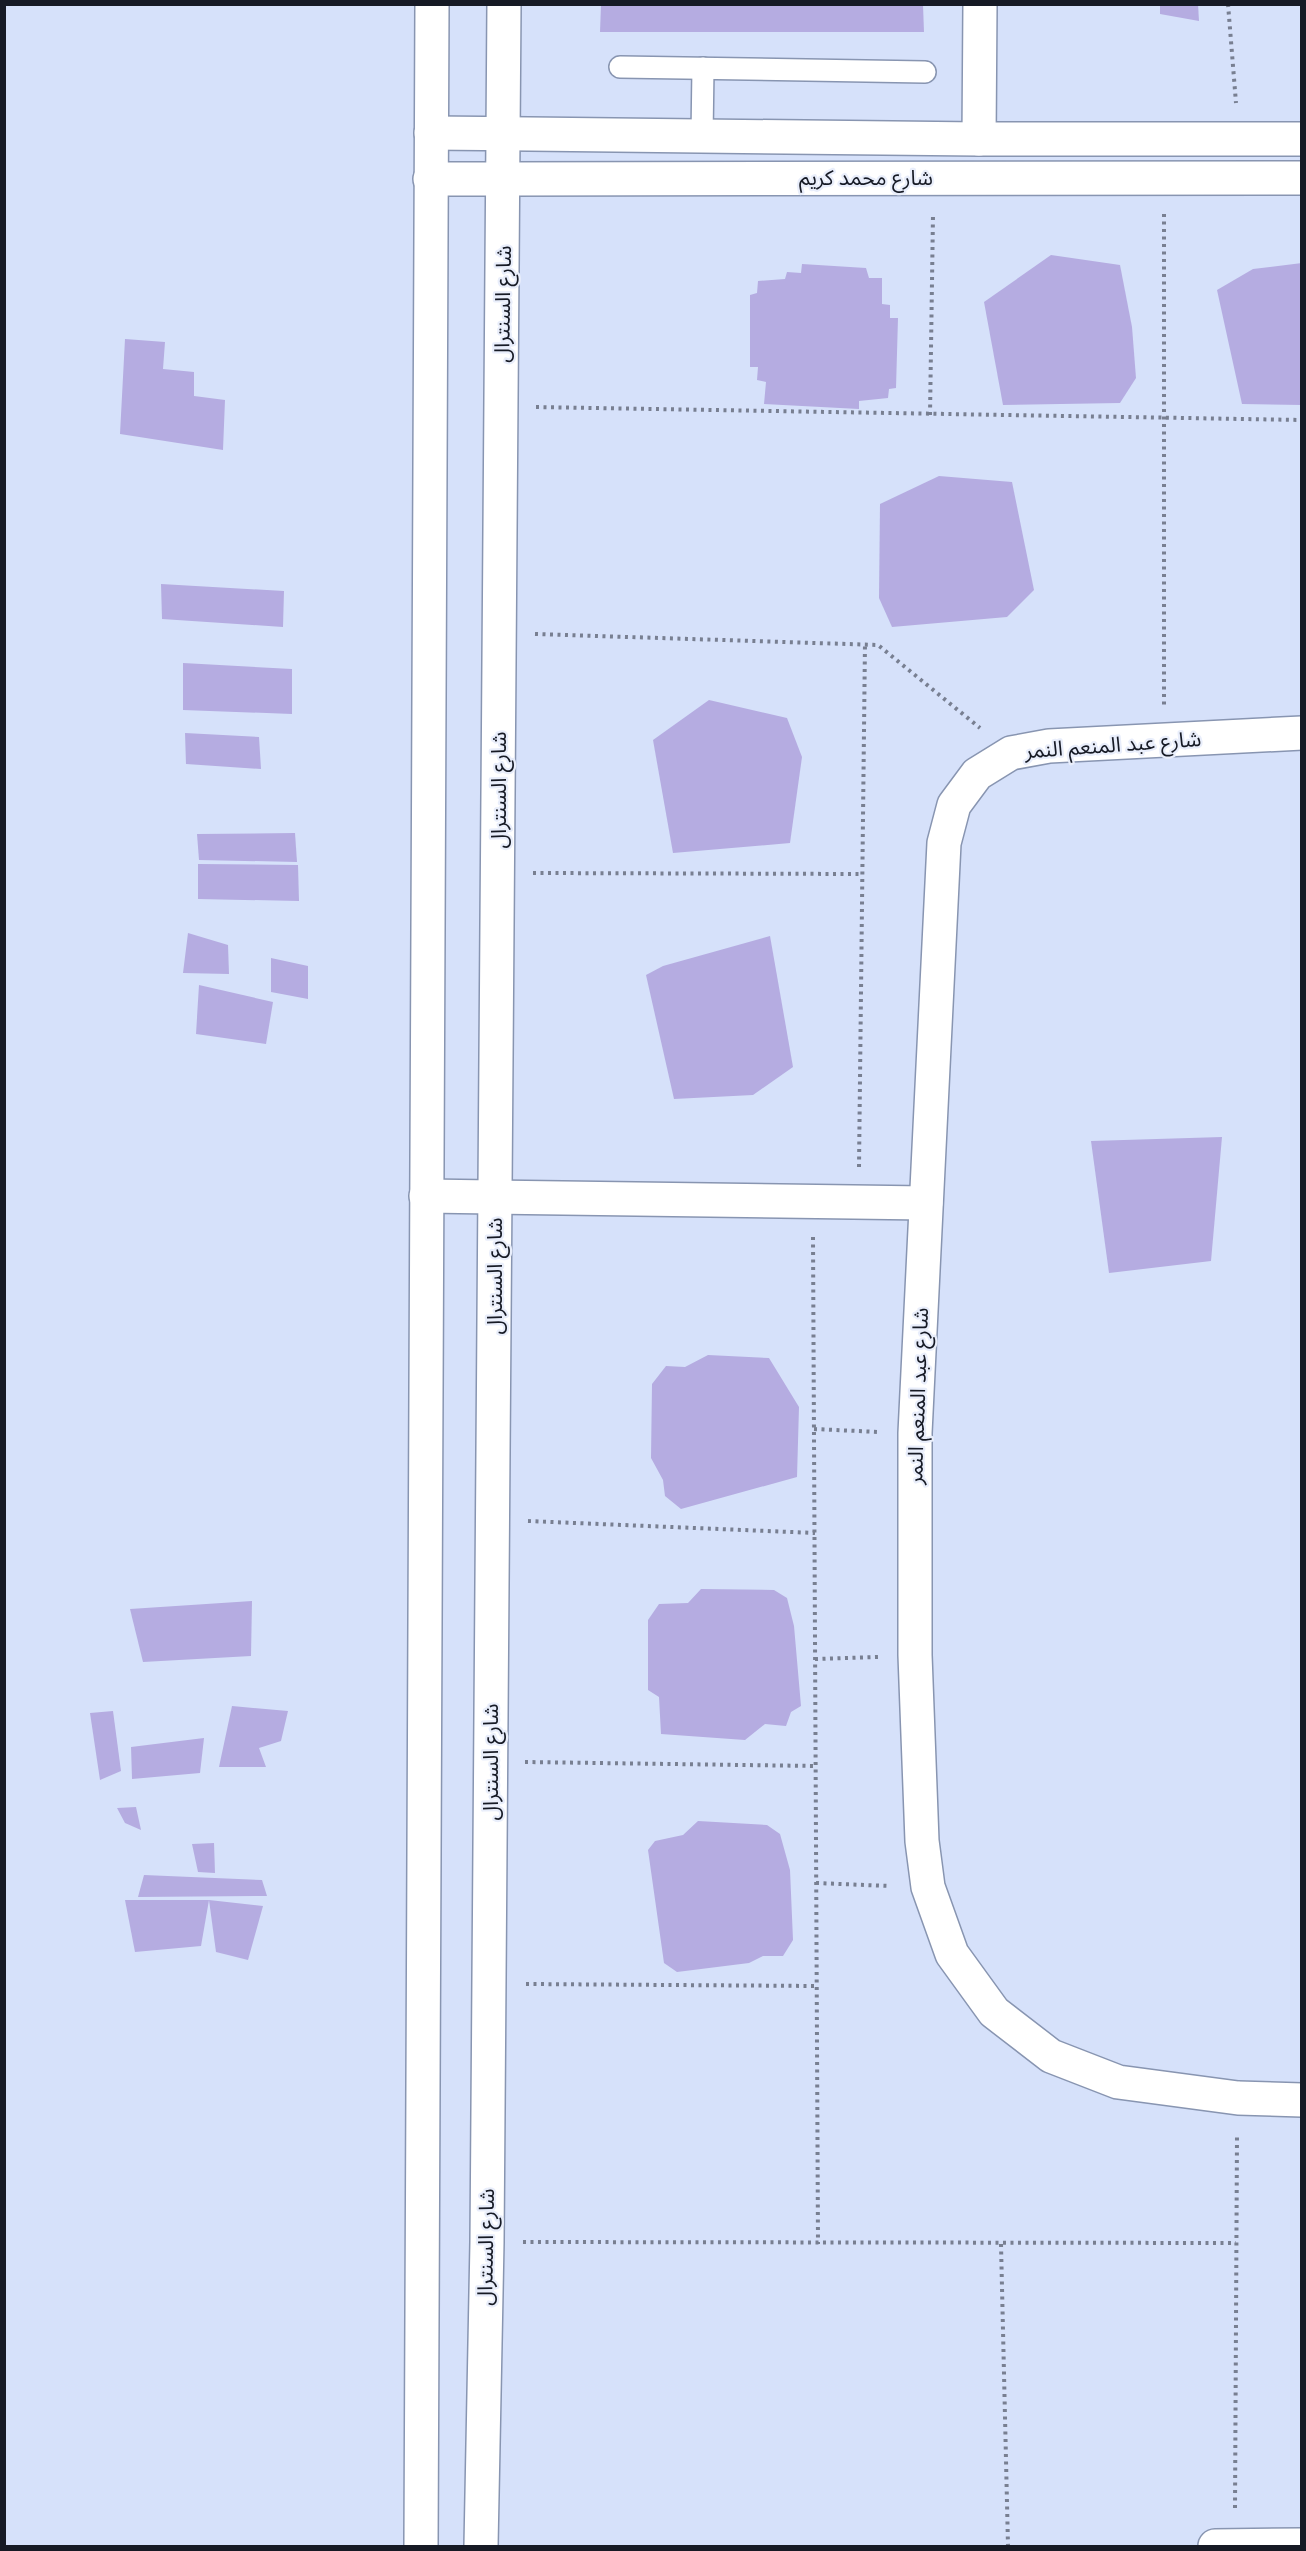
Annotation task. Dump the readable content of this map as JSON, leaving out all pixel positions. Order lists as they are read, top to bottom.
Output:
{
  "streets": {
    "street": ["شارع محمد كريم", "شارع السنترال", "شارع عبد المنعم النمر"]
  },
  "crossings": [
    ["شارع محمد كريم", "شارع السنترال"]
  ]
}
